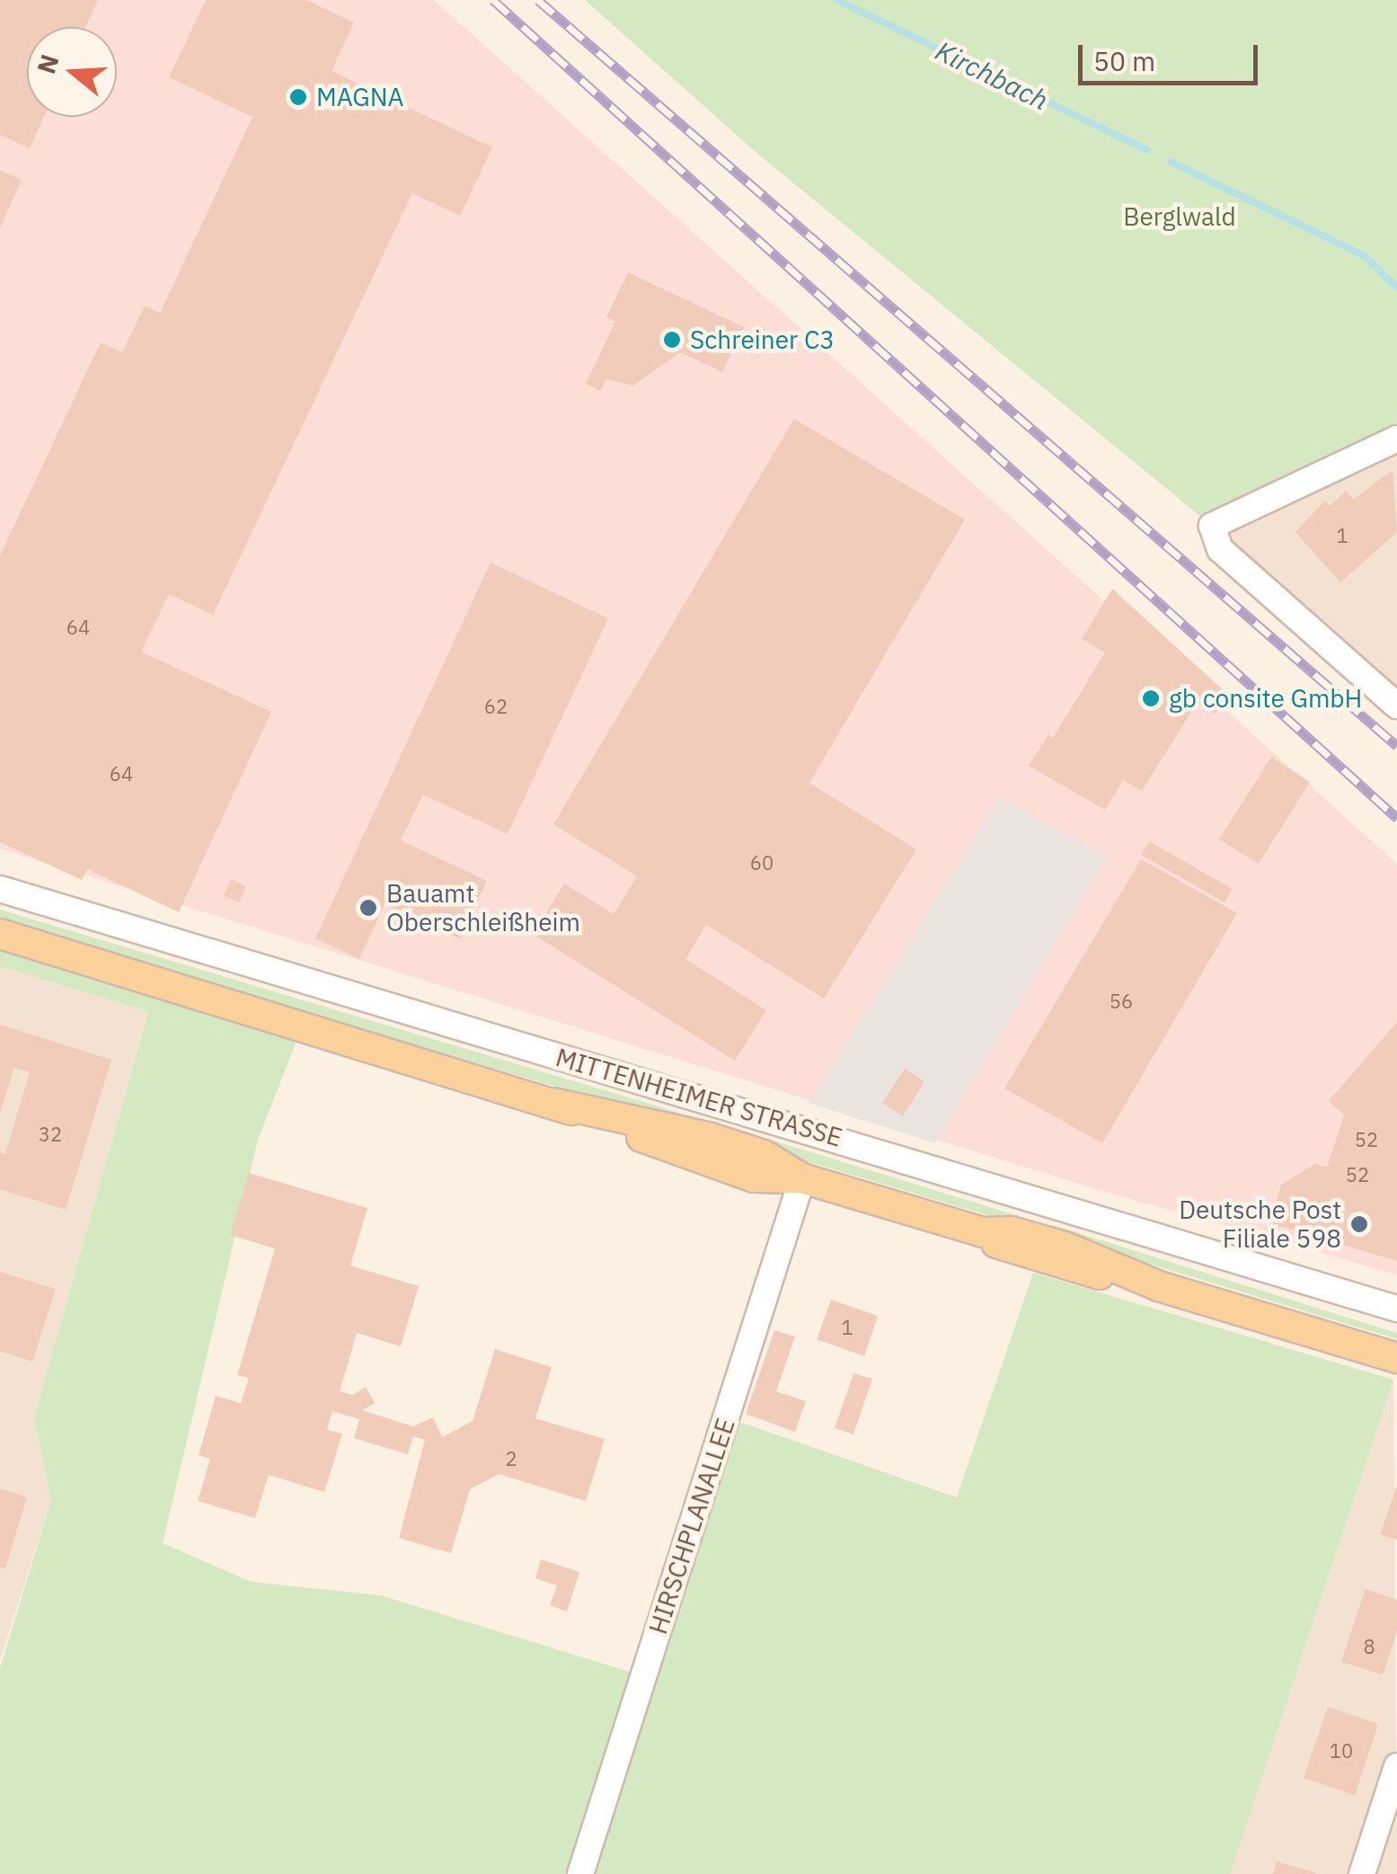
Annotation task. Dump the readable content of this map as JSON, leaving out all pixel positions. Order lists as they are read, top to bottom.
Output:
{
  "streets": {
    "main road": ["MITTENHEIMER STRASSE"],
    "street": ["HIRSCHPLANALLEE"]
  },
  "crossings": [
    ["MITTENHEIMER STRASSE", "HIRSCHPLANALLEE"]
  ],
  "water": ["Kirchbach"],
  "parks": ["Berglwald"],
  "places": [
    "MAGNA",
    "Schreiner C3",
    "gb consite GmbH",
    "Bauamt Oberschleißheim",
    "Deutsche Post Filiale 598"
  ],
  "house_numbers": [
    "1",
    "64",
    "62",
    "64",
    "60",
    "56",
    "32",
    "52",
    "52",
    "1",
    "2",
    "8",
    "10"
  ],
  "scale_bar": "50 m",
  "north": "left"
}
